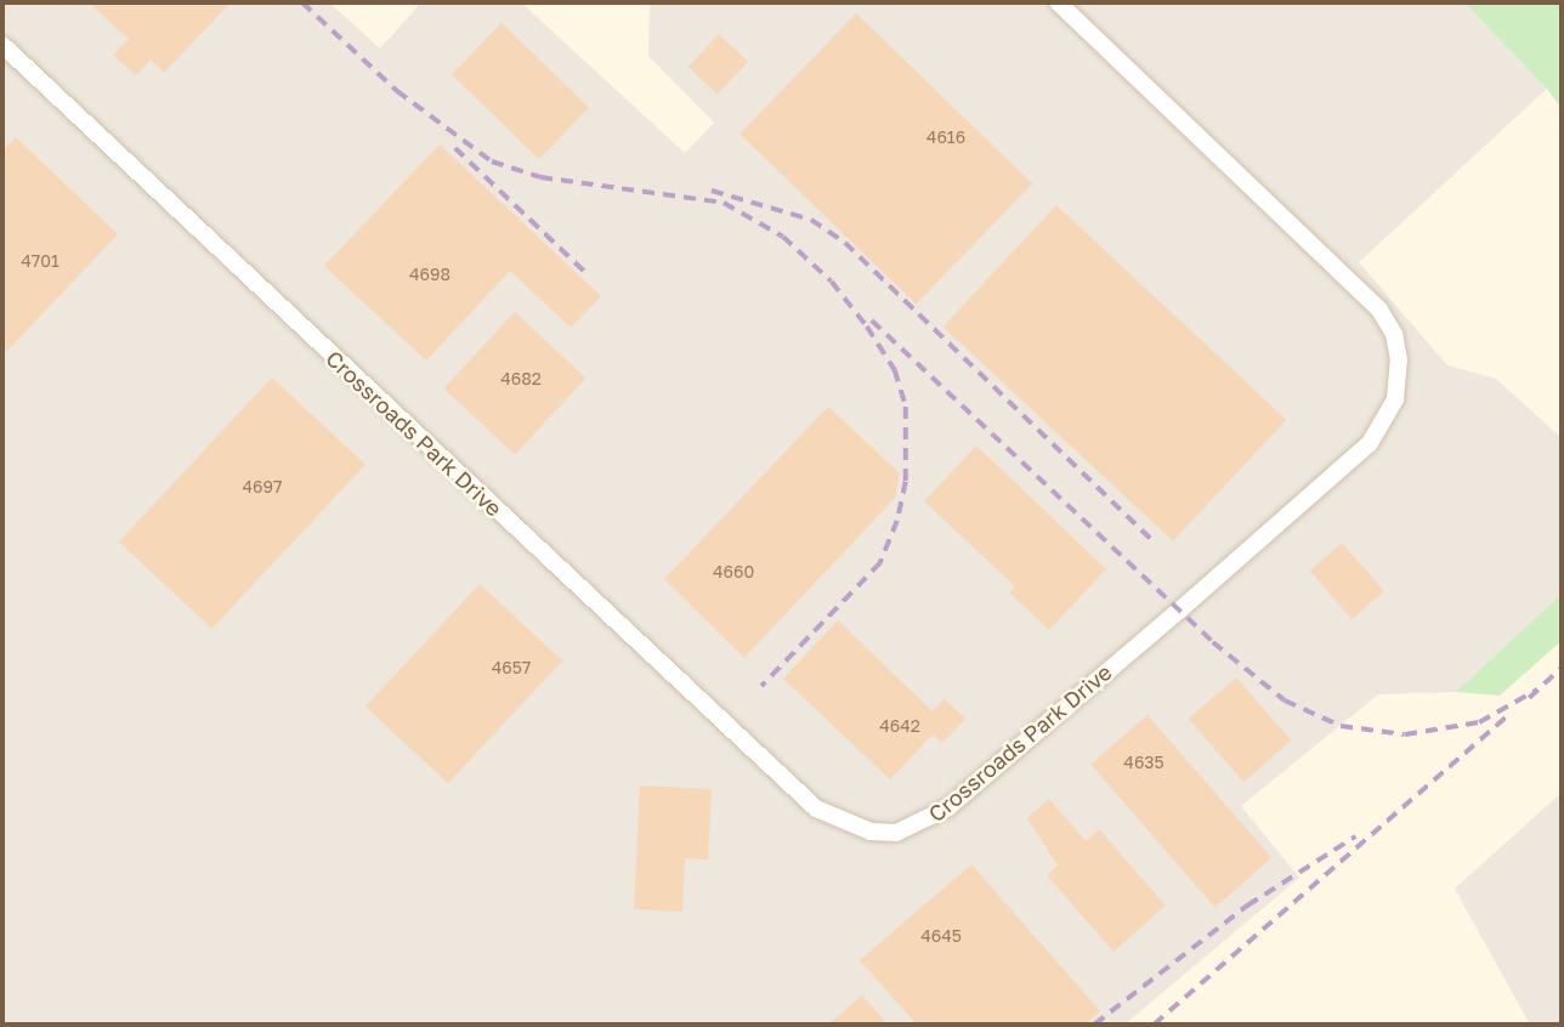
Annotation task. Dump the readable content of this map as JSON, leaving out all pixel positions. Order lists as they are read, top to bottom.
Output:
{
  "streets": {
    "street": ["Crossroads Park Drive"]
  },
  "house_numbers": [
    "4616",
    "4701",
    "4698",
    "4682",
    "4697",
    "4660",
    "4657",
    "4642",
    "4635",
    "4645"
  ]
}
